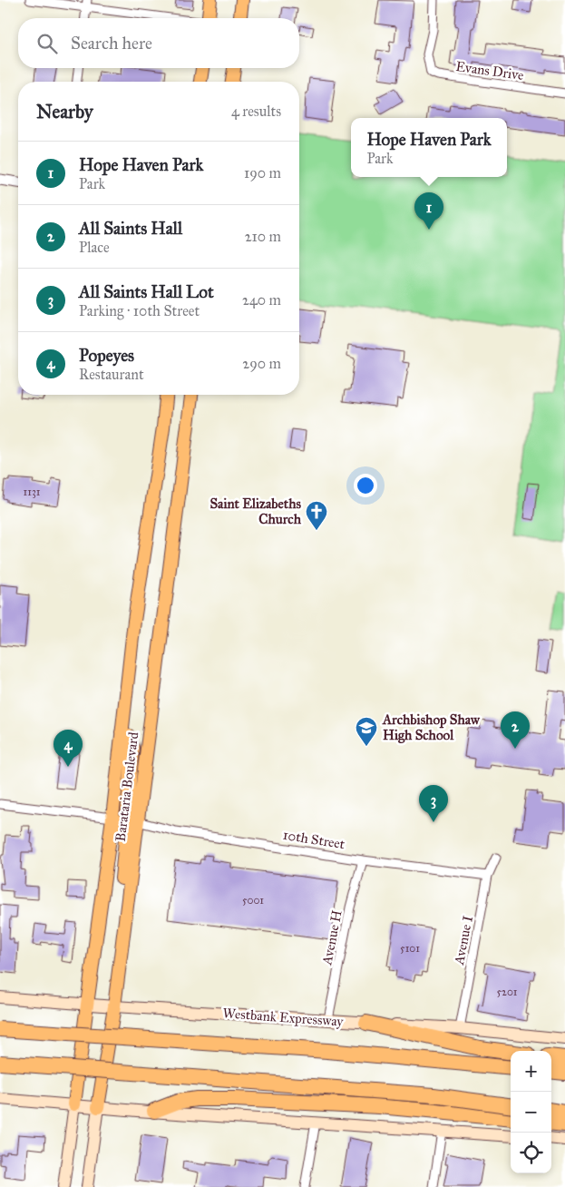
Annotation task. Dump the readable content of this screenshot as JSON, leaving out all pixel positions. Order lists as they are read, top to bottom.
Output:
{
  "streets": {
    "main road": ["Barataria Boulevard", "Westbank Expressway"],
    "street": [
      "Evans Drive",
      "10th Street",
      "Avenue H",
      "Avenue I"
    ]
  },
  "crossings": [
    ["Barataria Boulevard", "10th Street"],
    ["Barataria Boulevard", "Westbank Expressway"],
    ["10th Street", "Avenue H"],
    ["10th Street", "Avenue I"],
    ["Avenue H", "Westbank Expressway"],
    ["Avenue I", "Westbank Expressway"]
  ],
  "places": {
    "church": ["Saint Elizabeths Church"],
    "school or university": ["Archbishop Shaw High School"]
  },
  "house_numbers": [
    "1131",
    "5001",
    "5101",
    "5201"
  ],
  "page": {
    "search": "Search here",
    "heading": ["Nearby", "4 results"],
    "popup": ["Hope Haven Park", "Park"],
    "list": [
      {
        "mark": "1",
        "name": "Hope Haven Park",
        "note": "Park",
        "value": "190 m"
      },
      {
        "mark": "2",
        "name": "All Saints Hall",
        "note": "Place",
        "value": "210 m"
      },
      {
        "mark": "3",
        "name": "All Saints Hall Lot",
        "note": "Parking · 10th Street",
        "value": "240 m"
      },
      {
        "mark": "4",
        "name": "Popeyes",
        "note": "Restaurant",
        "value": "290 m"
      }
    ],
    "pins": [
      "1",
      "2",
      "4",
      "3"
    ],
    "map_buttons": ["+", "−"]
  }
}
